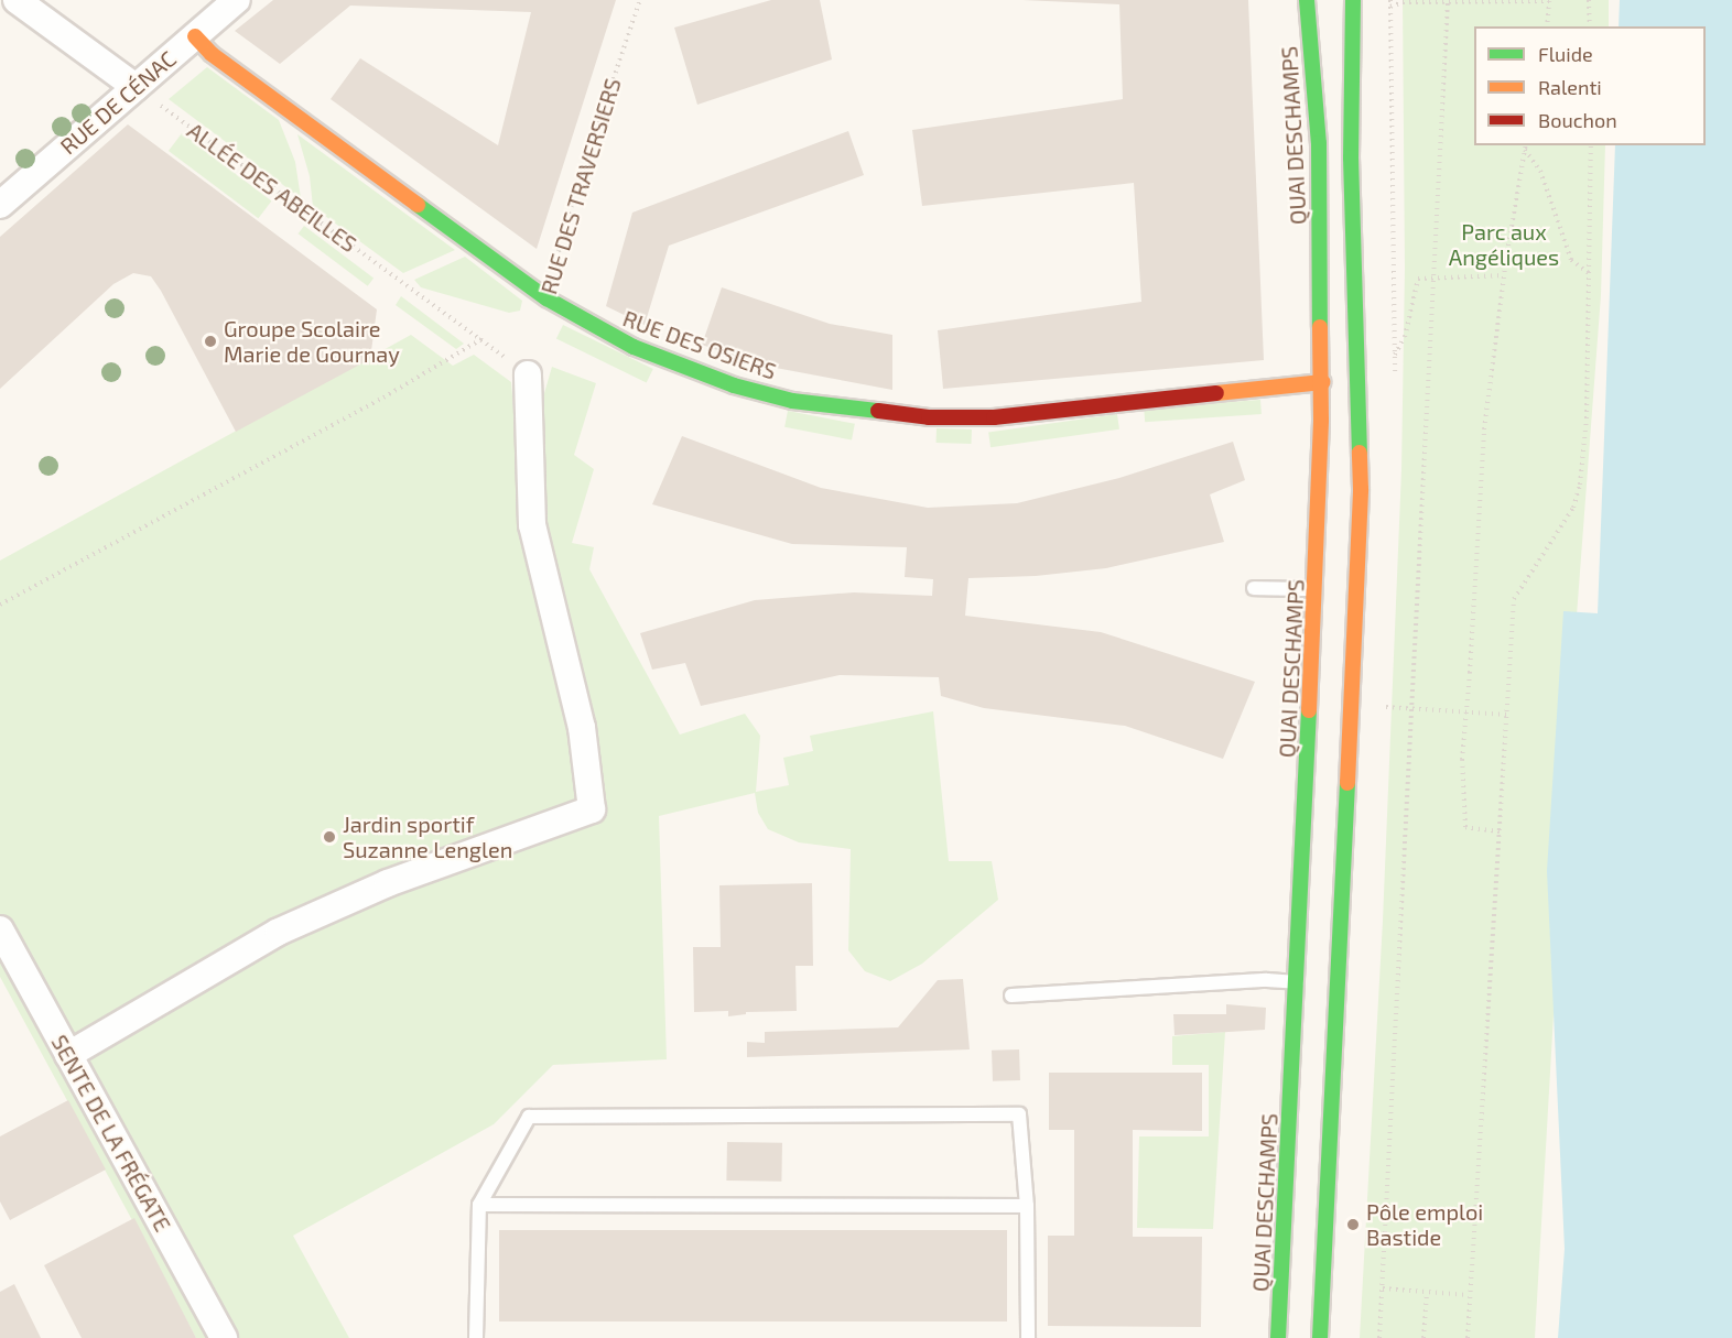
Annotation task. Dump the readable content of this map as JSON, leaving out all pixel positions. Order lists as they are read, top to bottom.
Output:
{
  "streets": {
    "main road": ["QUAI DESCHAMPS", "RUE DES OSIERS"],
    "street": ["RUE DE CÉNAC", "SENTE DE LA FRÉGATE"],
    "path": ["RUE DES TRAVERSIERS", "ALLÉE DES ABEILLES"]
  },
  "crossings": [
    ["RUE DE CÉNAC", "ALLÉE DES ABEILLES"],
    ["RUE DE CÉNAC", "RUE DES OSIERS"],
    ["QUAI DESCHAMPS", "RUE DES OSIERS"],
    ["RUE DES TRAVERSIERS", "RUE DES OSIERS"]
  ],
  "parks": ["Parc aux Angéliques"],
  "places": ["Groupe Scolaire Marie de Gournay", "Jardin sportif Suzanne Lenglen", "Pôle emploi Bastide"],
  "legend": ["Fluide", "Ralenti", "Bouchon"]
}
